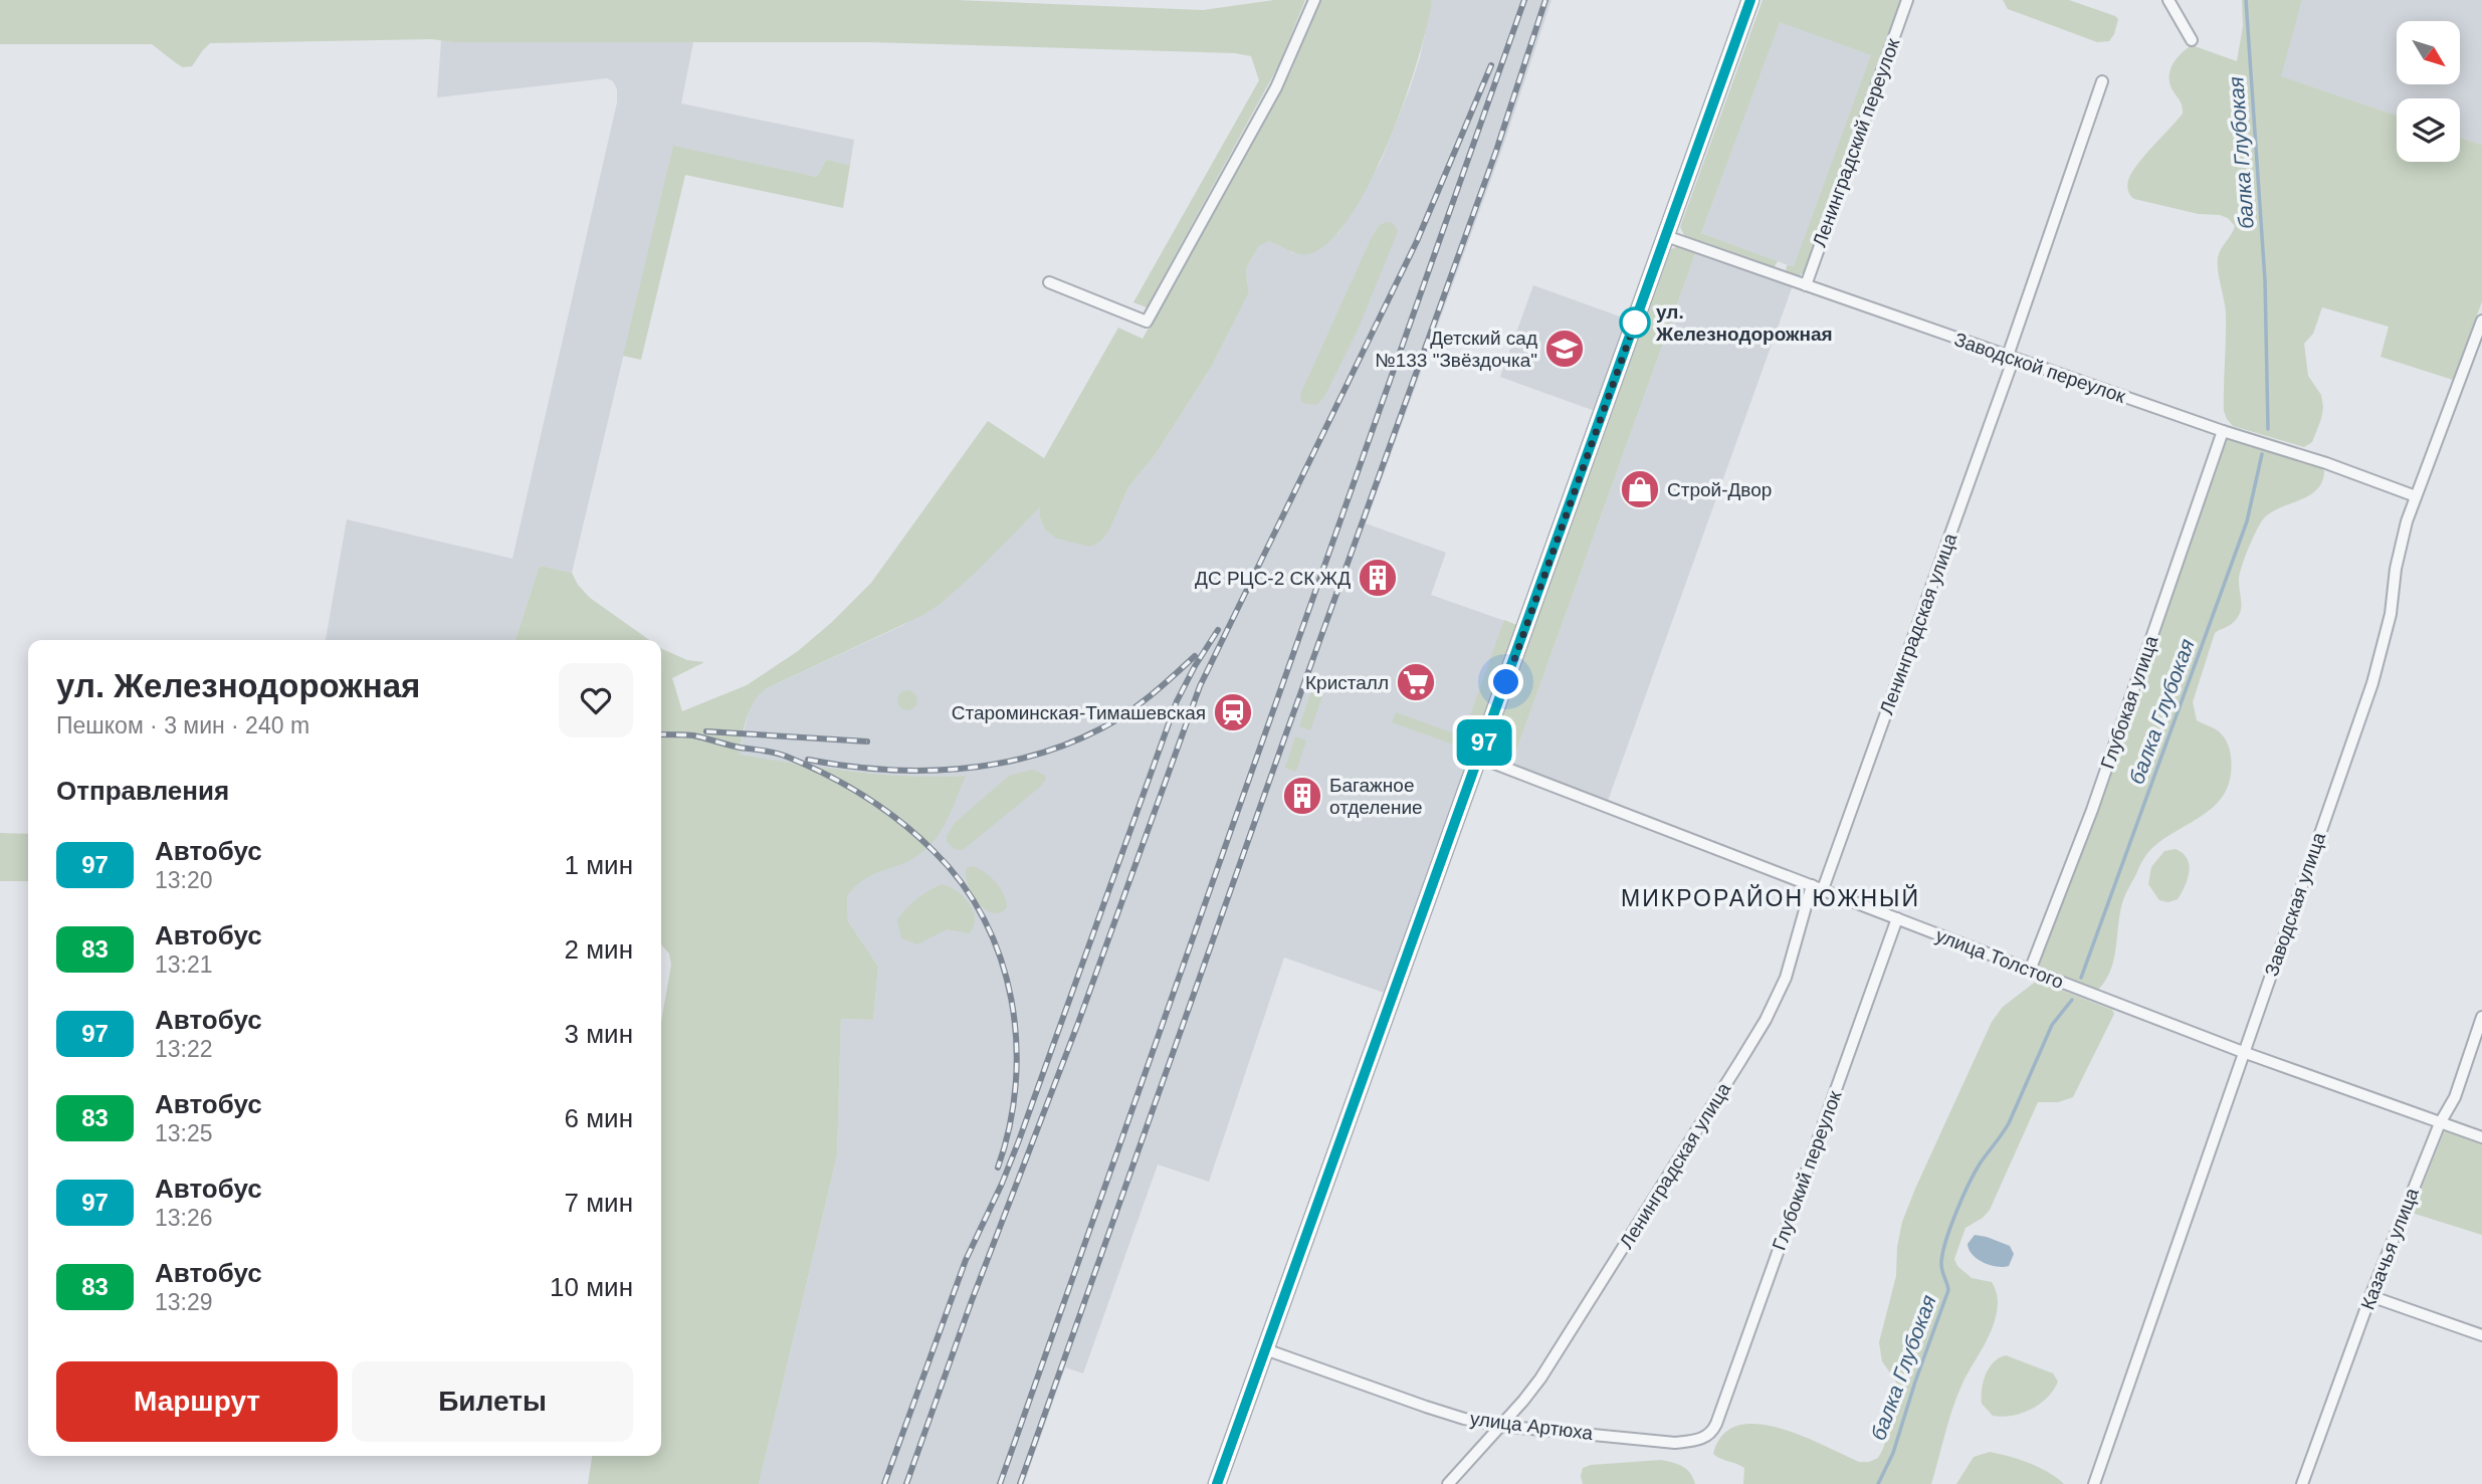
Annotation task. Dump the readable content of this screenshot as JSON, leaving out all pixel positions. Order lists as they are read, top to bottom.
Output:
{
  "streets": {
    "street": [
      "Ленинградский переулок",
      "Заводской переулок",
      "Ленинградская улица",
      "Глубокая улица",
      "Заводская улица",
      "улица Толстого",
      "Глубокий переулок",
      "Казачья улица",
      "улица Артюха"
    ]
  },
  "crossings": [
    ["Ленинградский переулок", "Заводской переулок"],
    ["Заводской переулок", "Ленинградская улица"],
    ["Заводской переулок", "Глубокая улица"],
    ["Заводской переулок", "Заводская улица"],
    ["Ленинградская улица", "улица Толстого"],
    ["Ленинградская улица", "улица Артюха"],
    ["Глубокая улица", "улица Толстого"],
    ["Заводская улица", "улица Толстого"],
    ["улица Толстого", "Глубокий переулок"],
    ["улица Толстого", "Казачья улица"],
    ["Глубокий переулок", "улица Артюха"]
  ],
  "districts": ["МИКРОРАЙОН ЮЖНЫЙ"],
  "water": ["балка Глубокая"],
  "places": {
    "other": ["ул. Железнодорожная"],
    "school or university": ["Детский сад №133 \"Звёздочка\""],
    "shop": ["Строй-Двор"],
    "building": ["ДС РЦС-2 СК ЖД", "Багажное отделение"],
    "supermarket": ["Кристалл"],
    "station": ["Староминская-Тимашевская"]
  },
  "lines": ["bus line 97"],
  "north": "bottom right",
  "page": {
    "on_map": "97",
    "heading": [
      ["ул. Железнодорожная", "Пешком · 3 мин · 240 m"],
      "Отправления"
    ],
    "list": [
      {
        "mark": "97",
        "name": "Автобус",
        "note": "13:20",
        "value": "1 мин"
      },
      {
        "mark": "83",
        "name": "Автобус",
        "note": "13:21",
        "value": "2 мин"
      },
      {
        "mark": "97",
        "name": "Автобус",
        "note": "13:22",
        "value": "3 мин"
      },
      {
        "mark": "83",
        "name": "Автобус",
        "note": "13:25",
        "value": "6 мин"
      },
      {
        "mark": "97",
        "name": "Автобус",
        "note": "13:26",
        "value": "7 мин"
      },
      {
        "mark": "83",
        "name": "Автобус",
        "note": "13:29",
        "value": "10 мин"
      }
    ],
    "buttons": ["Маршрут", "Билеты"]
  }
}
